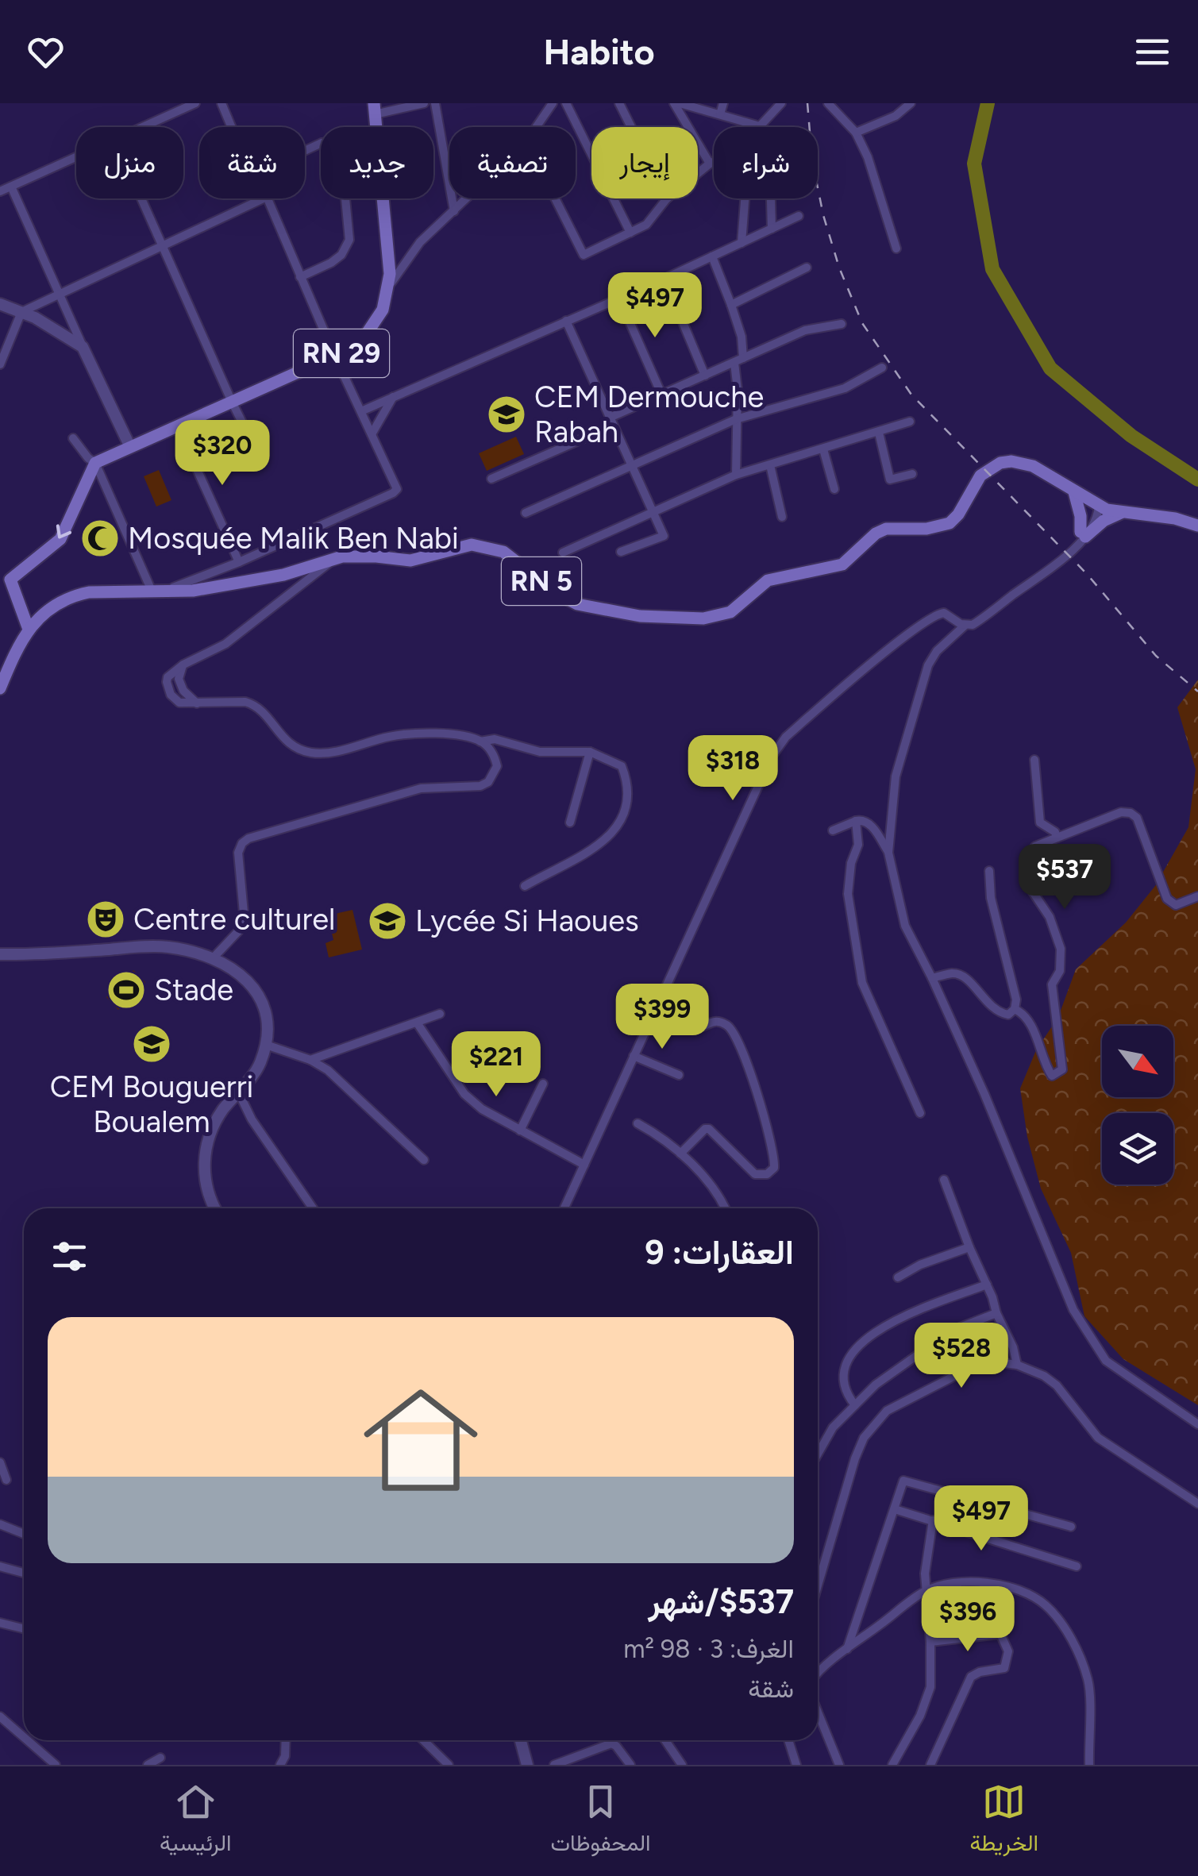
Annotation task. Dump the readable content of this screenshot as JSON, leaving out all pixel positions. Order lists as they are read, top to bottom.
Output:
{
  "streets": {
    "main road": ["RN 29", "RN 5"]
  },
  "places": {
    "school or university": ["CEM Dermouche Rabah", "Lycée Si Haoues", "CEM Bouguerri Boualem"],
    "mosque": ["Mosquée Malik Ben Nabi"],
    "theatre": ["Centre culturel"],
    "sports": ["Stade"]
  },
  "north": "bottom right",
  "page": {
    "header": "Habito",
    "chip": [
      "شراء",
      "إيجار",
      "تصفية",
      "جديد",
      "شقة",
      "منزل"
    ],
    "price": [
      "$497",
      "$320",
      "$318",
      "$537",
      "$399",
      "$221",
      "$528",
      "$497",
      "$396"
    ],
    "heading": "العقارات: 9",
    "list": [
      {
        "name": "$537/شهر",
        "note": "الغرف: 3 · 98 m² · شقة"
      }
    ],
    "tabs": ["الخريطة", "المحفوظات", "الرئيسية"]
  }
}
